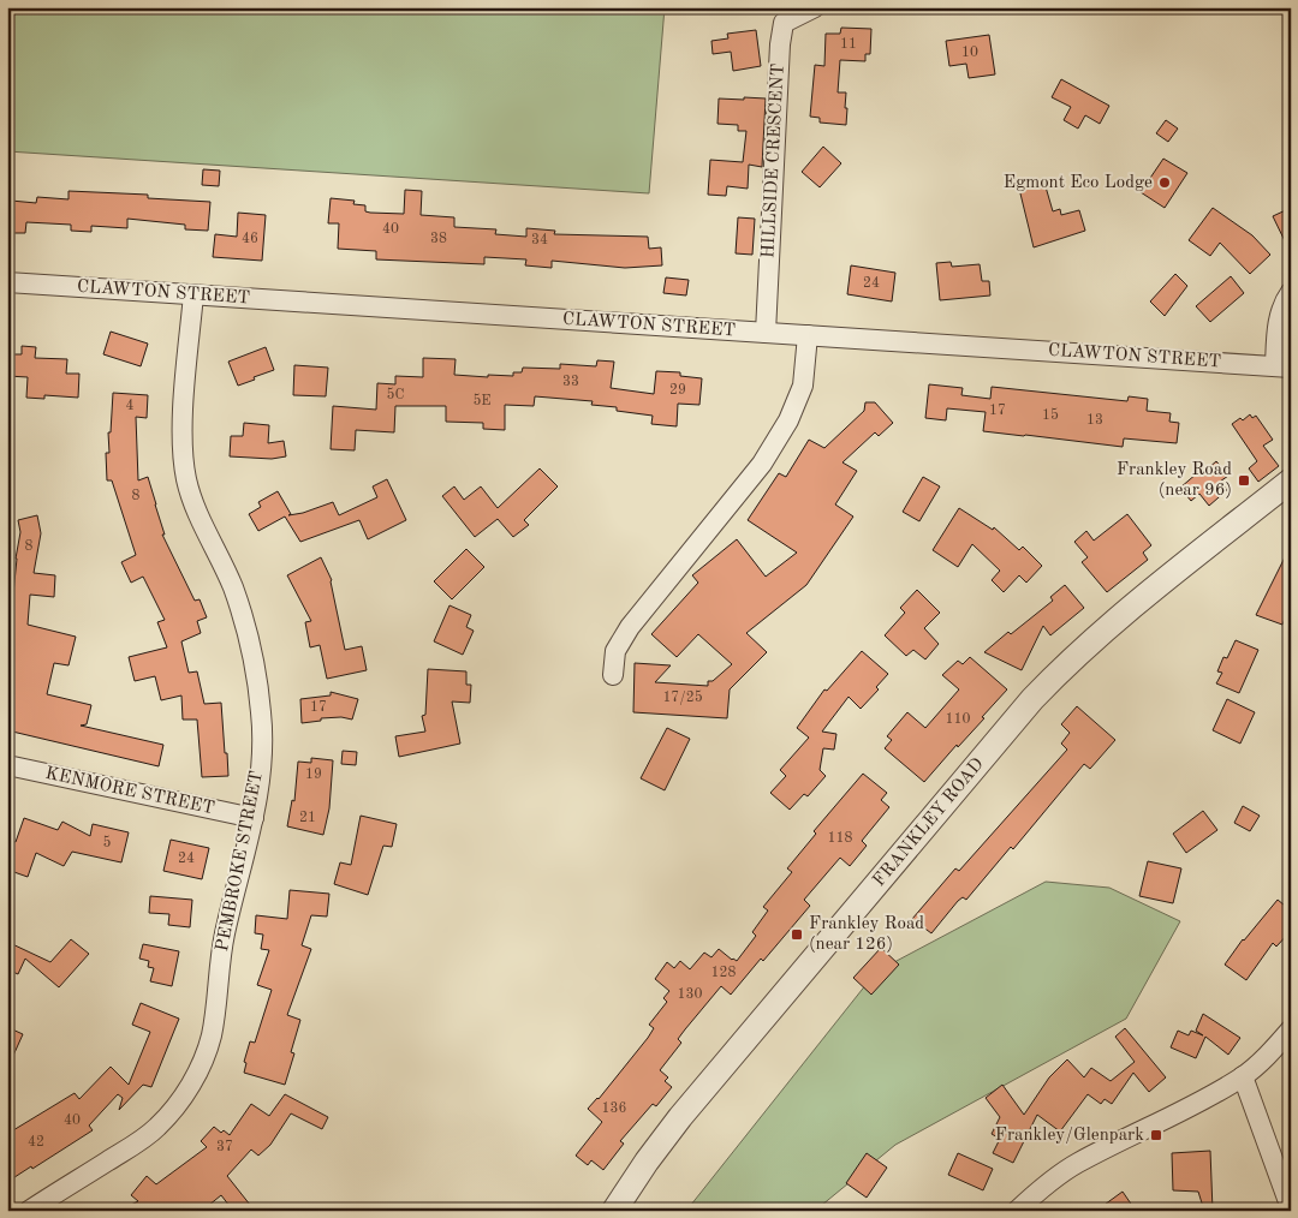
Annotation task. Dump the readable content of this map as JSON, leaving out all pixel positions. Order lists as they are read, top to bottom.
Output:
{
  "streets": {
    "street": [
      "HILLSIDE CRESCENT",
      "CLAWTON STREET",
      "KENMORE STREET",
      "FRANKLEY ROAD",
      "PEMBROKE STREET"
    ]
  },
  "crossings": [
    ["HILLSIDE CRESCENT", "CLAWTON STREET"],
    ["CLAWTON STREET", "PEMBROKE STREET"],
    ["KENMORE STREET", "PEMBROKE STREET"]
  ],
  "places": {
    "other": ["Egmont Eco Lodge"],
    "transit": ["Frankley Road (near 96)", "Frankley Road (near 126)", "Frankley/Glenpark"]
  },
  "house_numbers": [
    "11",
    "10",
    "40",
    "46",
    "38",
    "34",
    "24",
    "33",
    "29",
    "5C",
    "5E",
    "4",
    "17",
    "15",
    "13",
    "8",
    "8",
    "17/25",
    "17",
    "110",
    "19",
    "21",
    "118",
    "5",
    "24",
    "128",
    "130",
    "136",
    "40",
    "42",
    "37"
  ]
}
